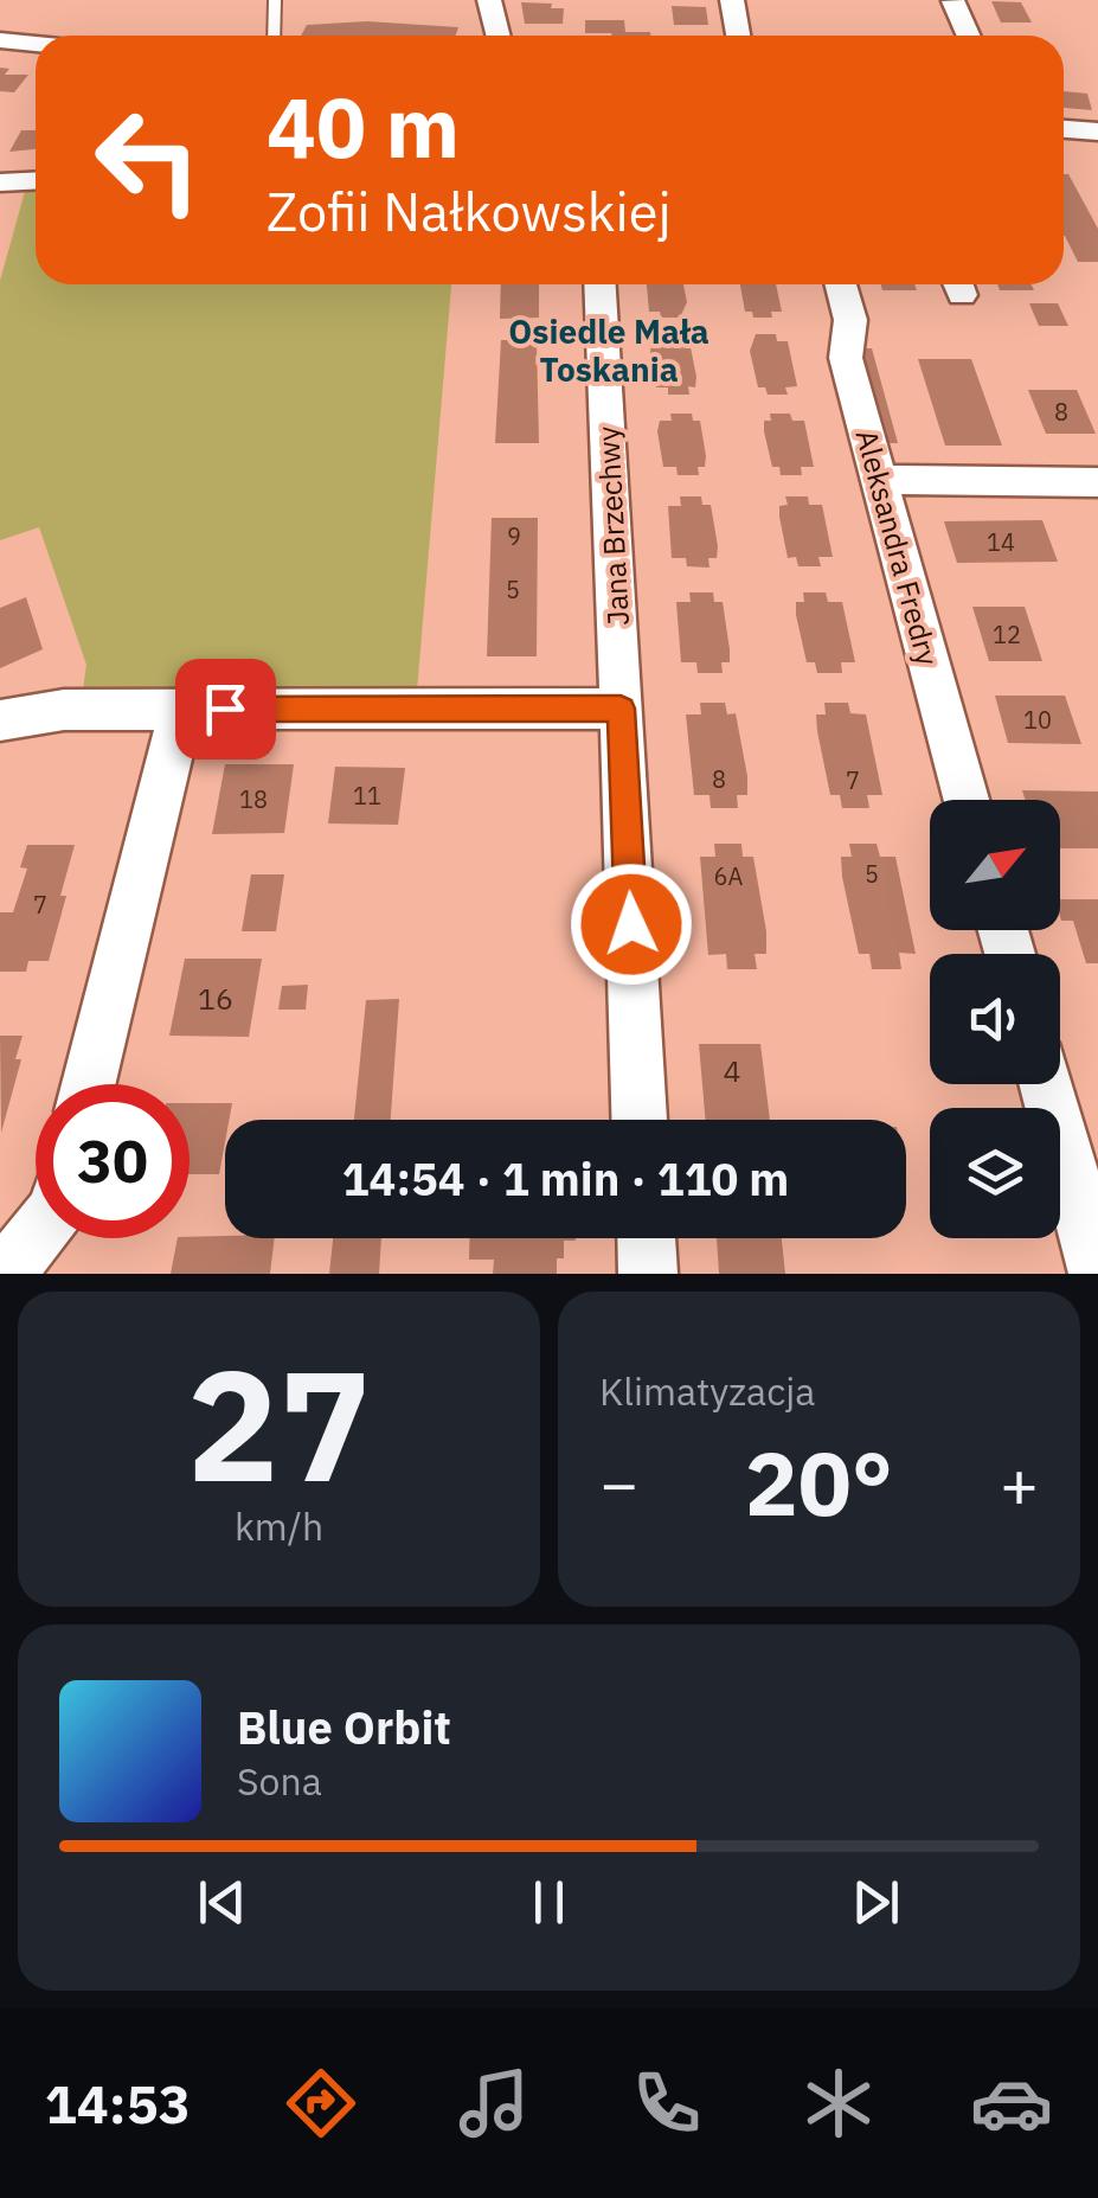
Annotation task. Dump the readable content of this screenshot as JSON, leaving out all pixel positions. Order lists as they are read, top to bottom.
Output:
{
  "streets": {
    "street": ["Jana Brzechwy", "Aleksandra Fredry"]
  },
  "districts": ["Osiedle Mała Toskania"],
  "house_numbers": [
    "8",
    "9",
    "14",
    "5",
    "12",
    "10",
    "8",
    "7",
    "11",
    "18",
    "5",
    "6A",
    "7",
    "16",
    "4"
  ],
  "north": "top right",
  "page": {
    "turn": ["40 m", "Zofii Nałkowskiej"],
    "limit": "30",
    "trip": "14:54 · 1 min · 110 m",
    "tile": [
      ["27", "km/h"],
      "Klimatyzacja"
    ],
    "heat": ["−", "20°", "+"],
    "song": ["Blue Orbit", "Sona"],
    "tabs": "14:53"
  }
}
